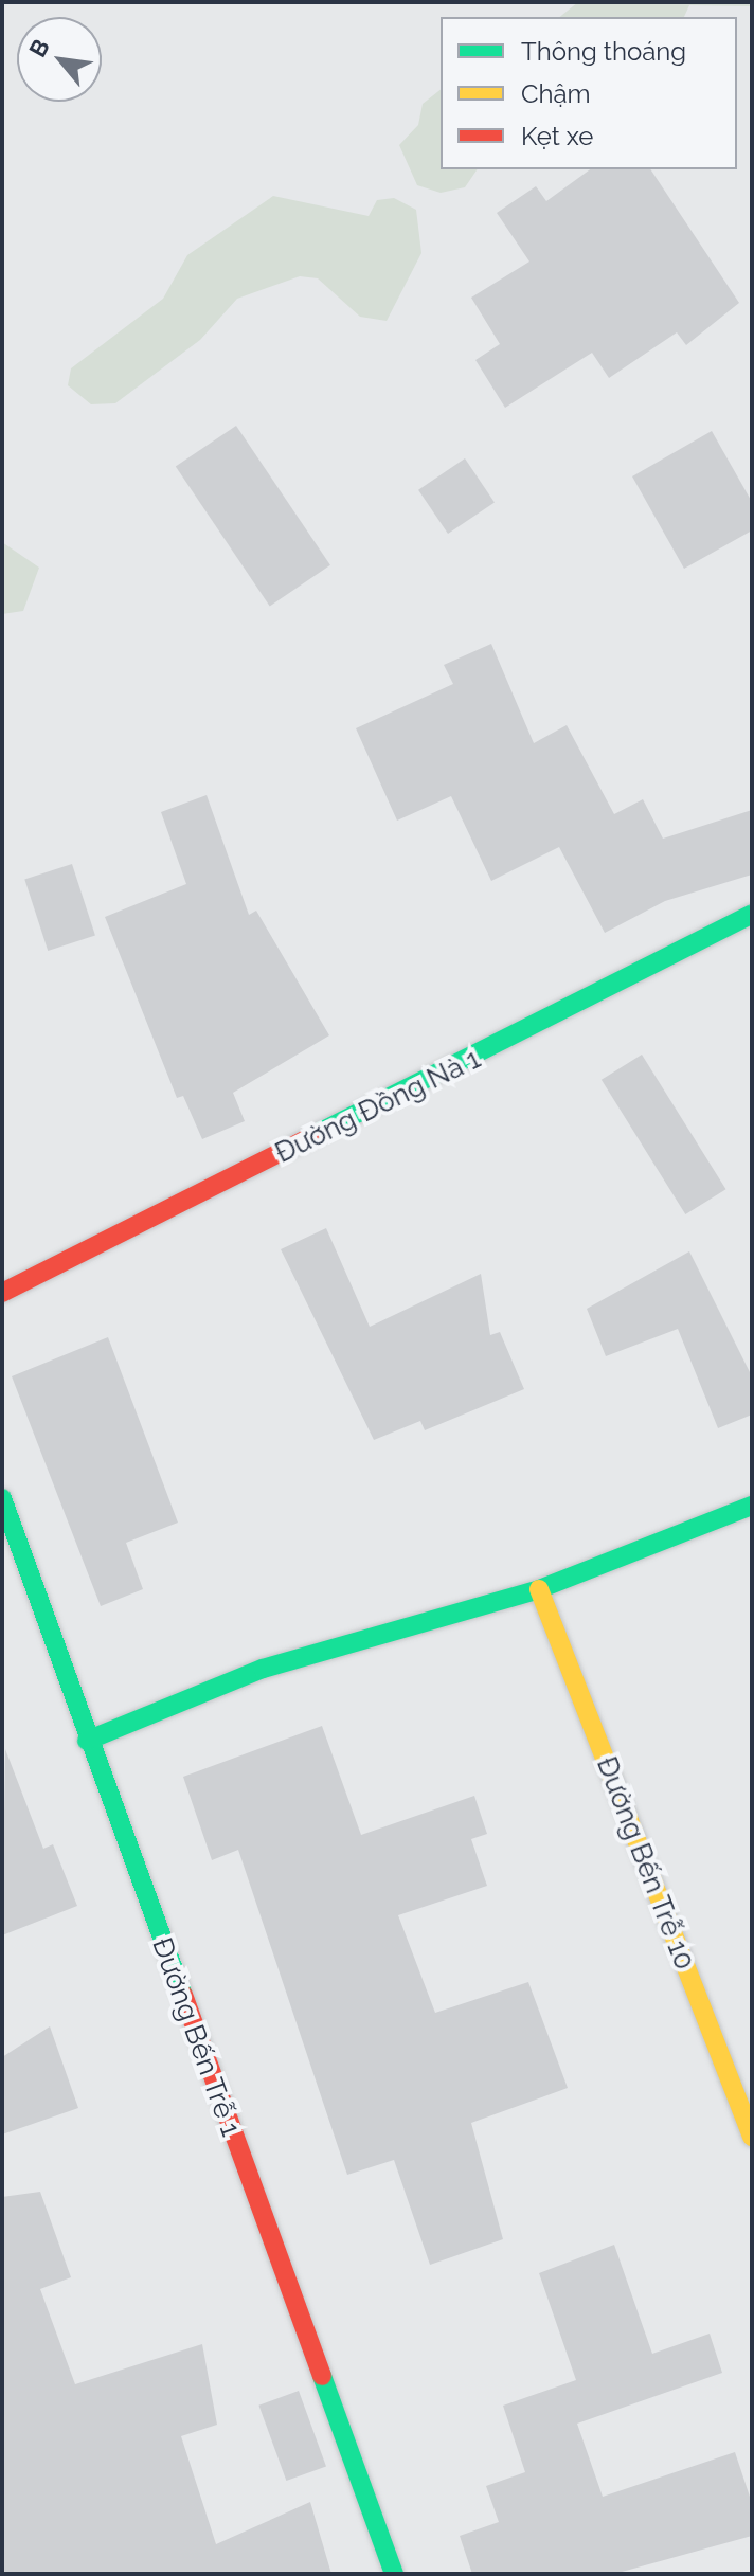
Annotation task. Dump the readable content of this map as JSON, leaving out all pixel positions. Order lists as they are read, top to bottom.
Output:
{
  "streets": {
    "street": ["Đường Đồng Nà 1", "Đường Bến Trễ 10", "Đường Bến Trễ 1"]
  },
  "legend": ["Thông thoáng", "Chậm", "Kẹt xe"],
  "north": "top left"
}
